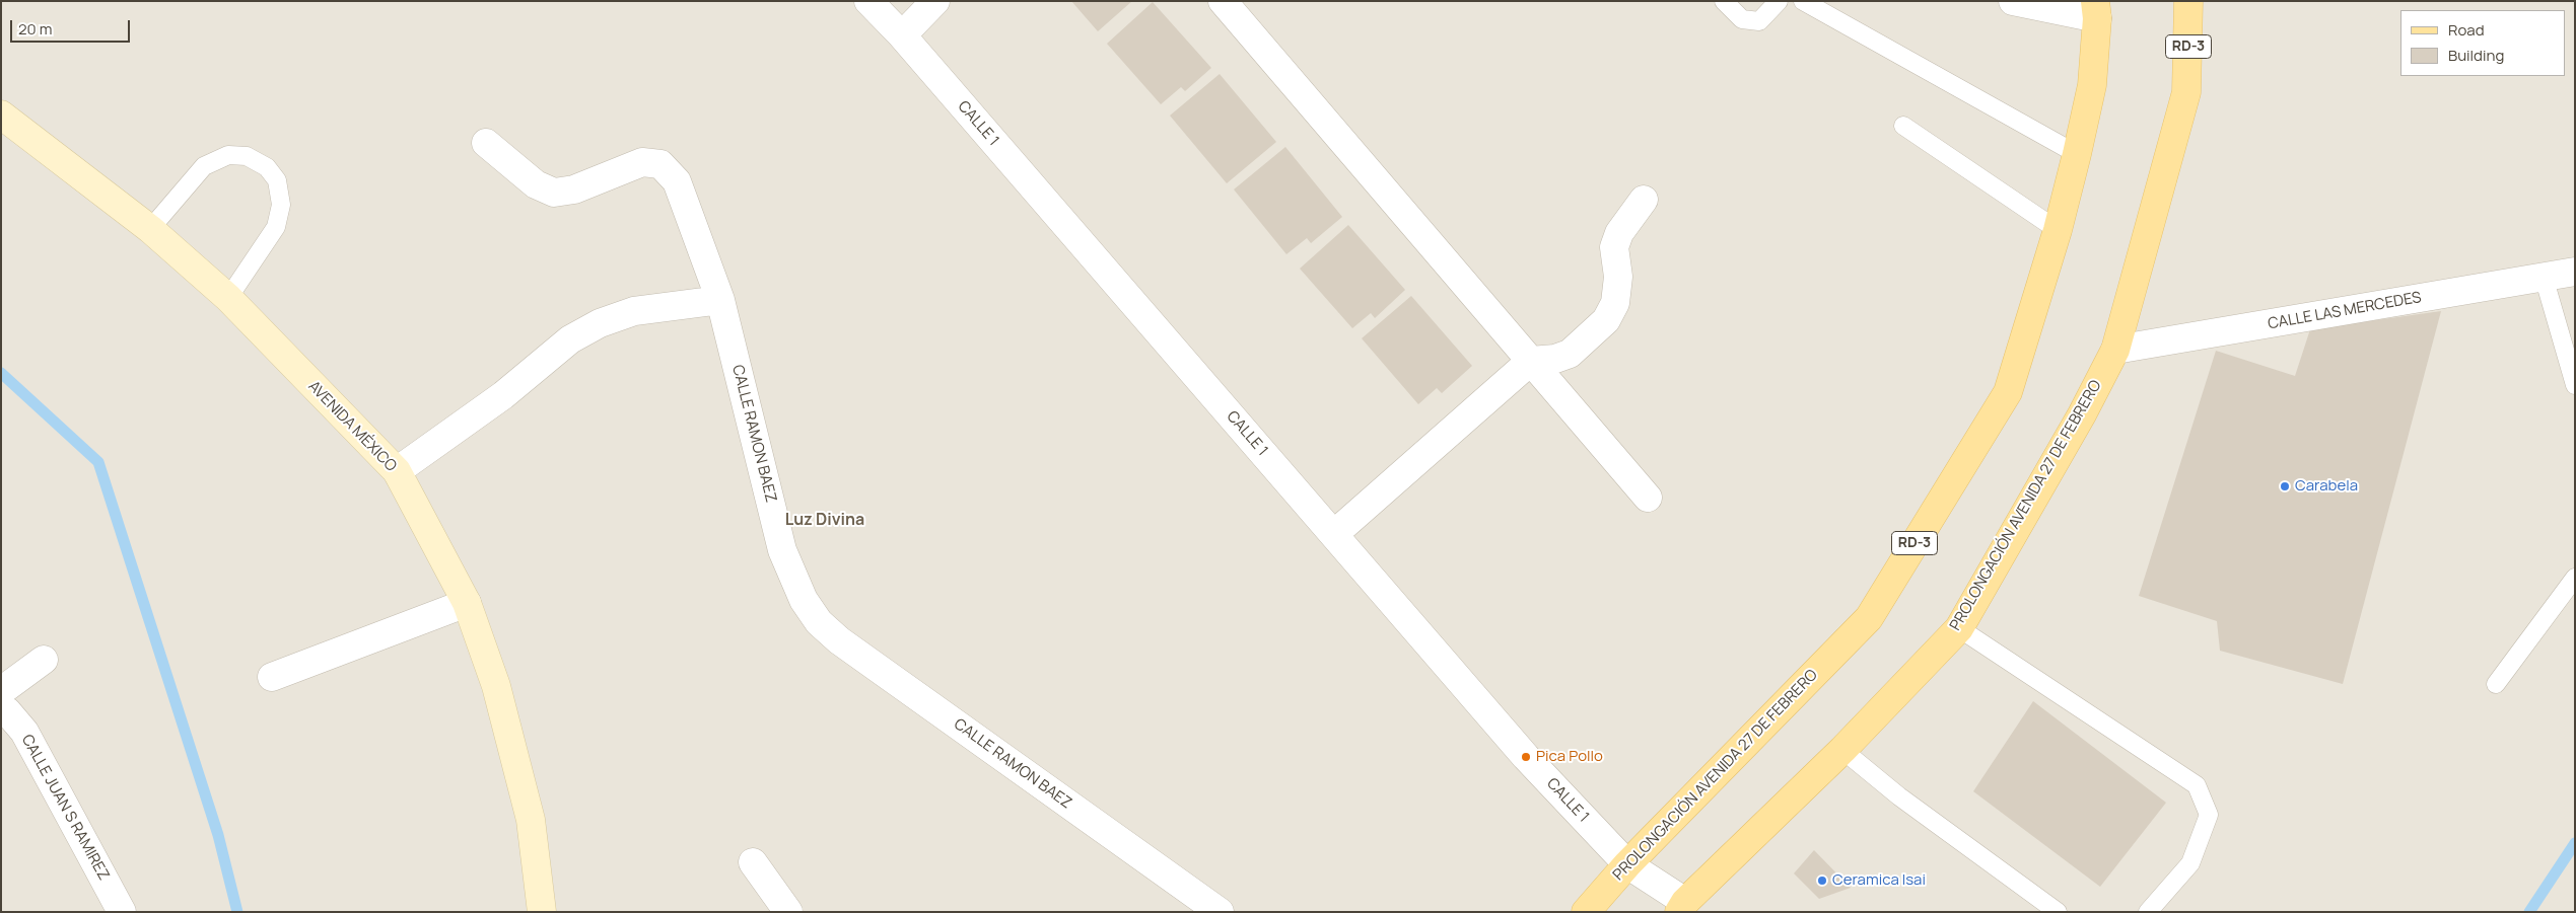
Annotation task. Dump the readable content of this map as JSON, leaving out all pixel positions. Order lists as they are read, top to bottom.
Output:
{
  "streets": {
    "main road": ["RD-3", "PROLONGACIÓN AVENIDA 27 DE FEBRERO"],
    "street": [
      "CALLE 1",
      "CALLE LAS MERCEDES",
      "AVENIDA MÉXICO",
      "CALLE RAMON BAEZ",
      "CALLE JUAN S RAMIREZ"
    ]
  },
  "crossings": [
    ["CALLE 1", "PROLONGACIÓN AVENIDA 27 DE FEBRERO"],
    ["CALLE LAS MERCEDES", "PROLONGACIÓN AVENIDA 27 DE FEBRERO"]
  ],
  "districts": ["Luz Divina"],
  "places": ["Carabela", "Pica Pollo", "Ceramica Isai"],
  "legend": ["Road", "Building"],
  "scale_bar": "20 m"
}
